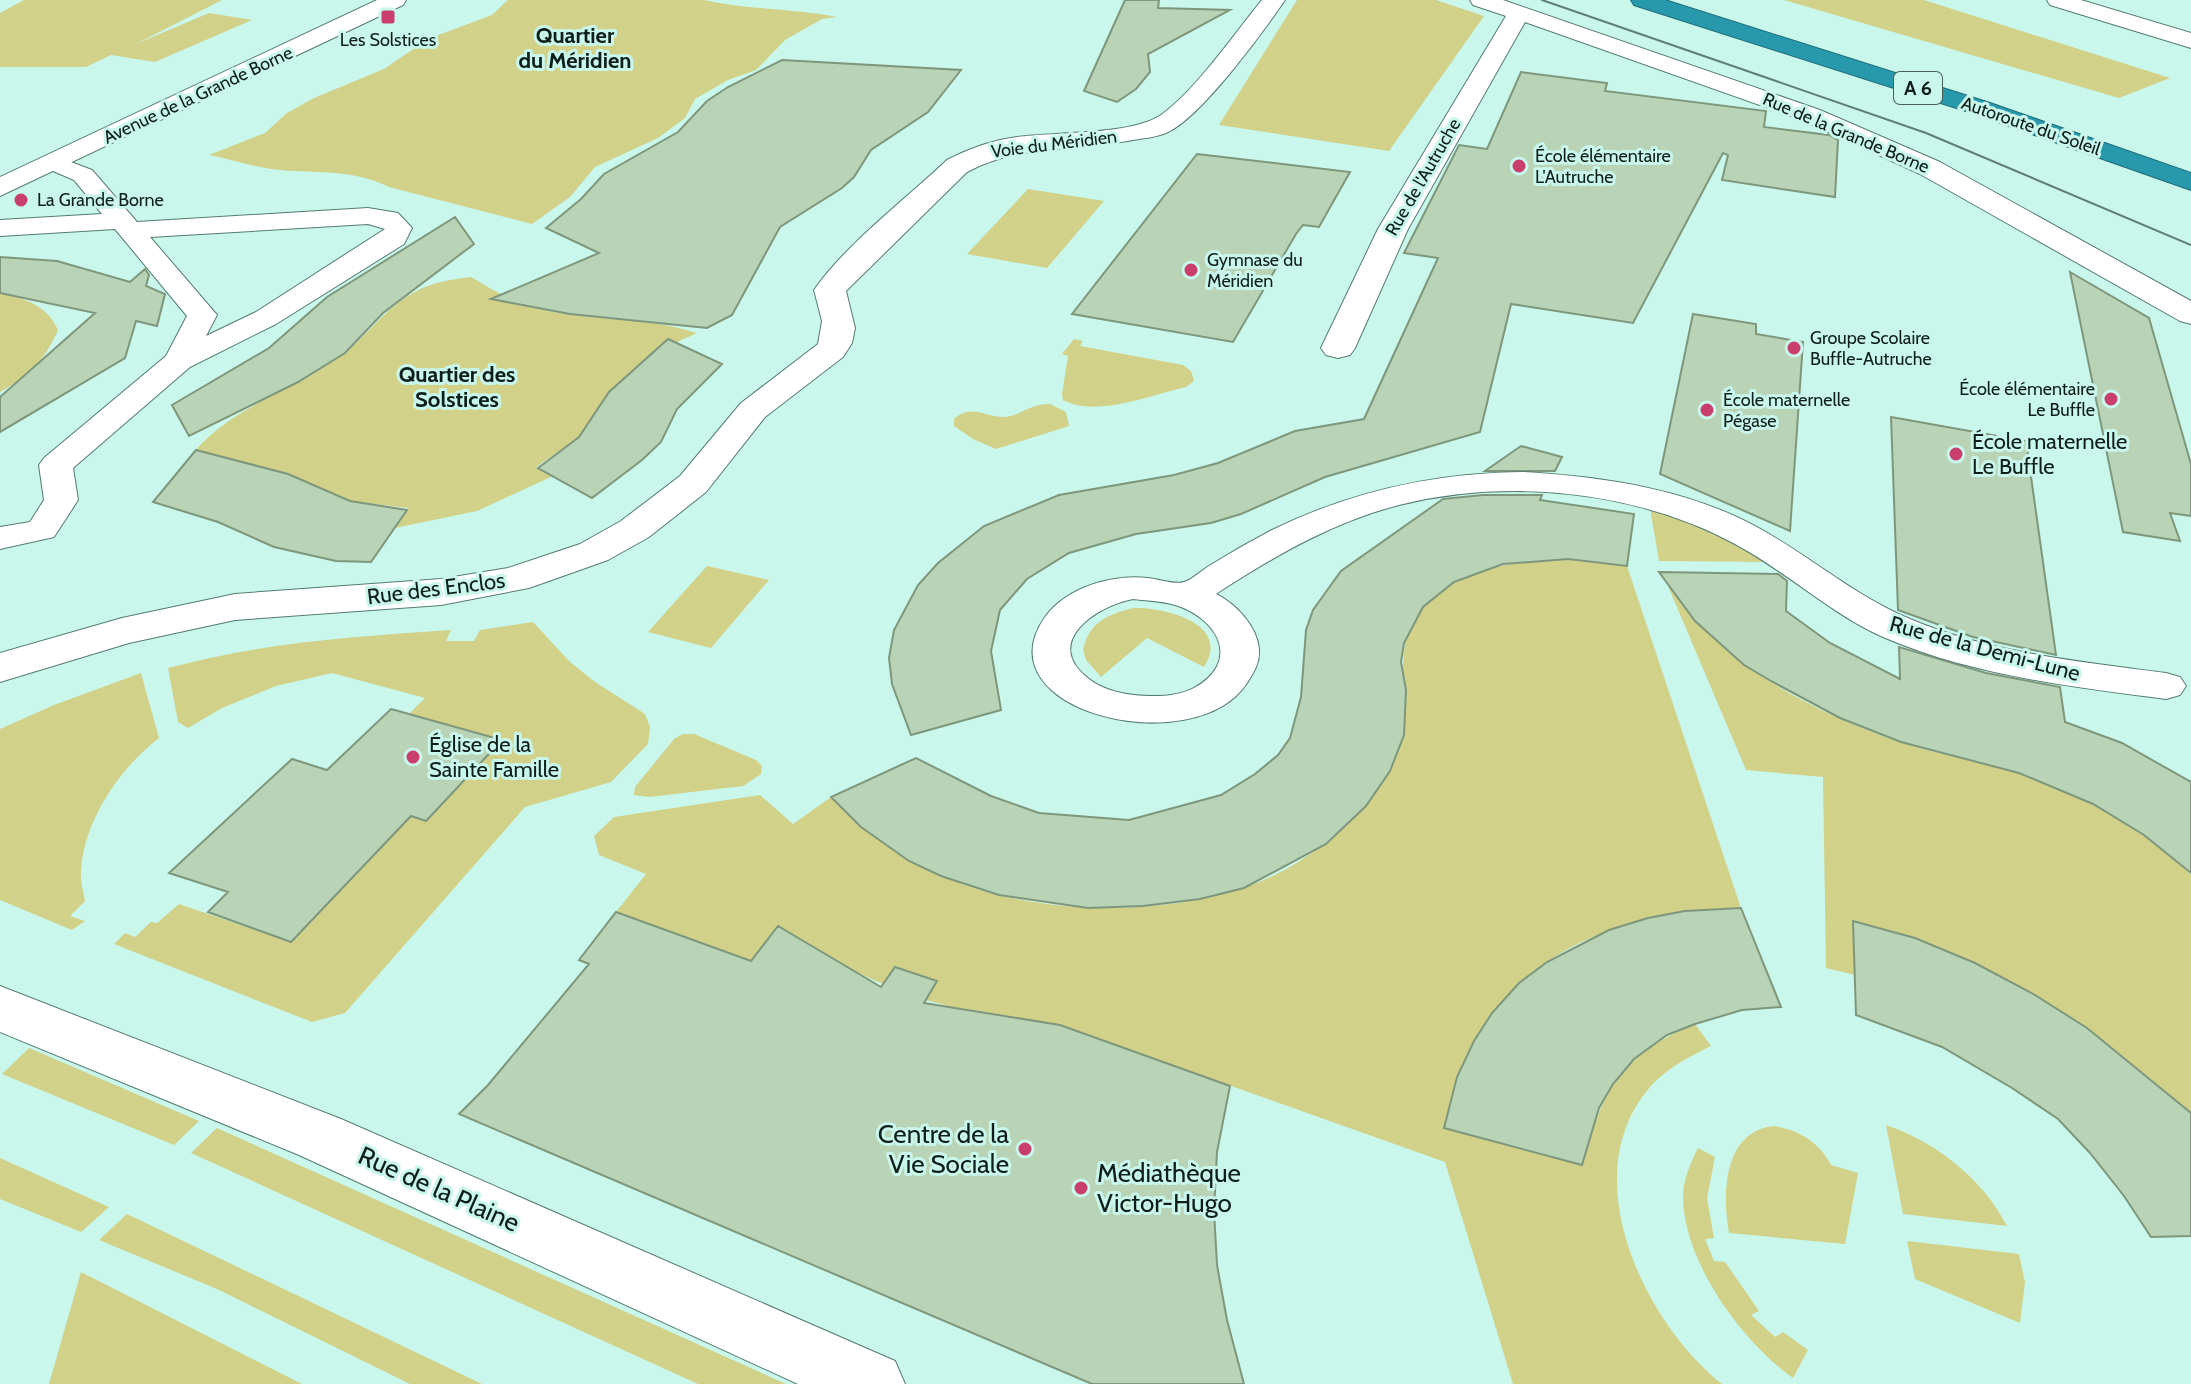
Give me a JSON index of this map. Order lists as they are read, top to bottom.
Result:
{
  "streets": {
    "highway": ["A 6", "Autoroute du Soleil"],
    "street": [
      "Avenue de la Grande Borne",
      "Rue de la Grande Borne",
      "Voie du Méridien",
      "Rue de l'Autruche",
      "Rue des Enclos",
      "Rue de la Demi-Lune",
      "Rue de la Plaine"
    ]
  },
  "crossings": [
    ["Rue de la Grande Borne", "Rue de l'Autruche"],
    ["Voie du Méridien", "Rue des Enclos"]
  ],
  "districts": ["Quartier du Méridien", "Quartier des Solstices"],
  "places": {
    "transit": ["Les Solstices"],
    "other": [
      "École élémentaire L'Autruche",
      "La Grande Borne",
      "Gymnase du Méridien",
      "Groupe Scolaire Buffle-Autruche",
      "École élémentaire Le Buffle",
      "École maternelle Pégase",
      "École maternelle Le Buffle",
      "Église de la Sainte Famille",
      "Centre de la Vie Sociale",
      "Médiathèque Victor-Hugo"
    ]
  }
}
